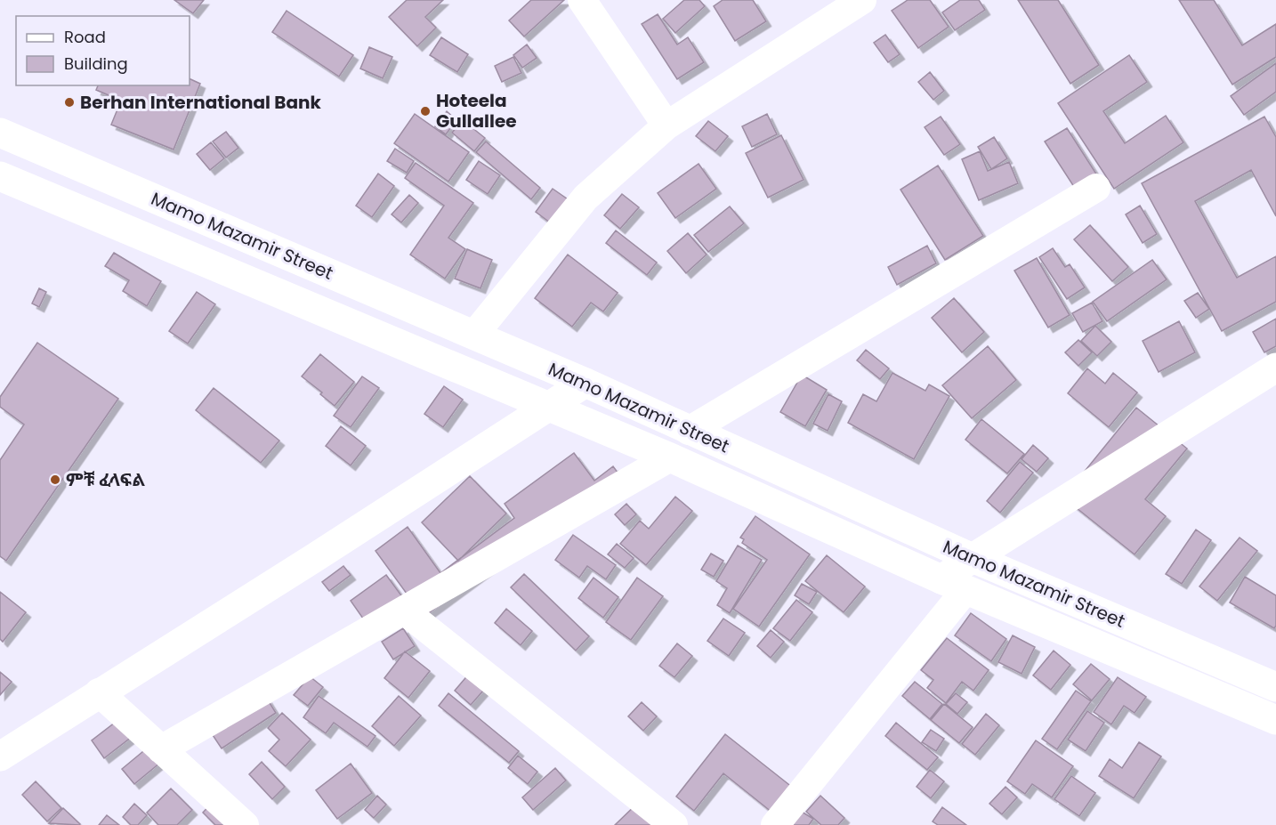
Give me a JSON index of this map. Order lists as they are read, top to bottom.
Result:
{
  "streets": {
    "main road": ["Mamo Mazamir Street"]
  },
  "places": ["Berhan International Bank", "Hoteela Gullallee", "ምቹ ፈላፍል"],
  "legend": ["Road", "Building"]
}
